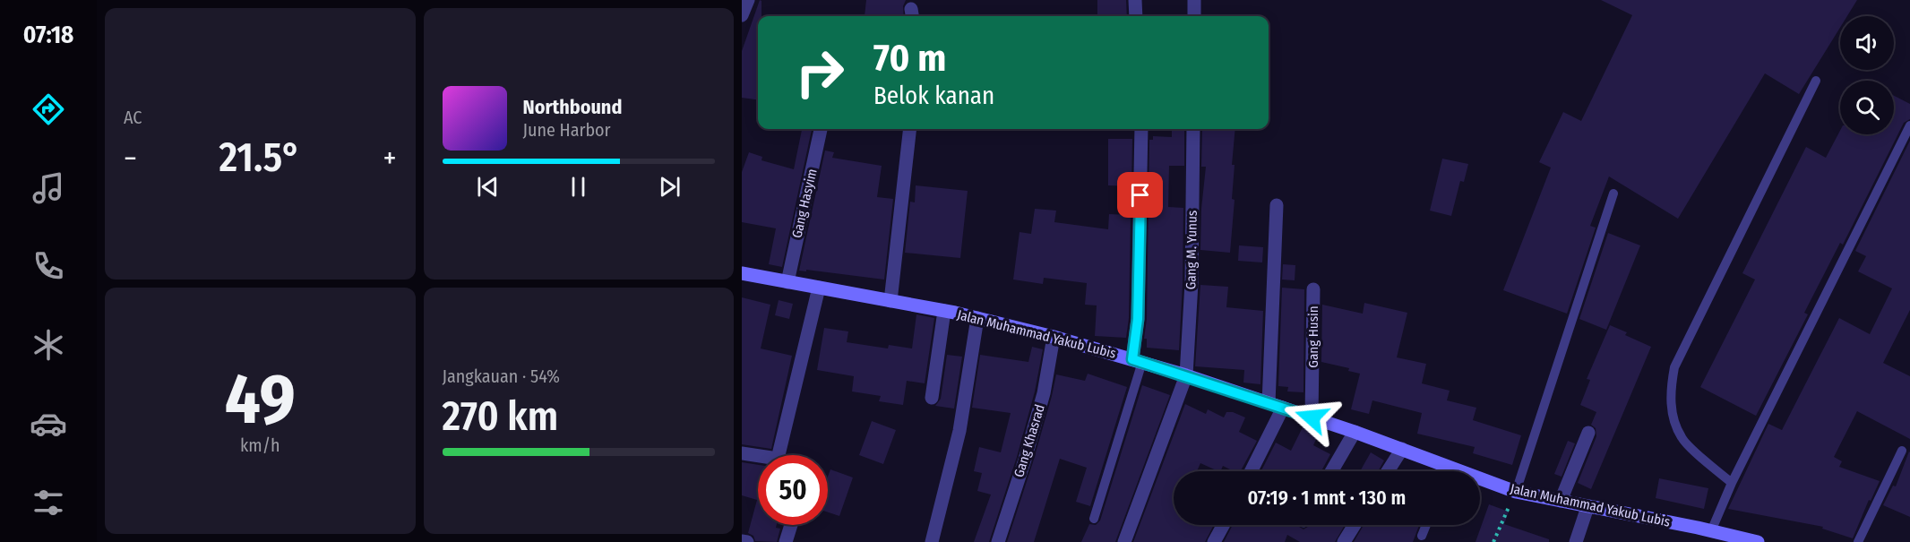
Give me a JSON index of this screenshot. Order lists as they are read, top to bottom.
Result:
{
  "streets": {
    "main road": ["Jalan Muhammad Yakub Lubis"],
    "street": [
      "Gang Hasyim",
      "Gang M. Yunus",
      "Gang Husin",
      "Gang Khasrad"
    ]
  },
  "crossings": [
    ["Gang Hasyim", "Jalan Muhammad Yakub Lubis"],
    ["Gang M. Yunus", "Jalan Muhammad Yakub Lubis"],
    ["Jalan Muhammad Yakub Lubis", "Gang Husin"],
    ["Jalan Muhammad Yakub Lubis", "Gang Khasrad"]
  ],
  "page": {
    "tabs": "07:18",
    "tile": [
      "AC",
      ["49", "km/h"],
      ["Jangkauan · 54%", "270 km"]
    ],
    "turn": ["70 m", "Belok kanan"],
    "song": ["Northbound", "June Harbor"],
    "heat": ["−", "21.5°", "+"],
    "limit": "50",
    "trip": "07:19 · 1 mnt · 130 m"
  }
}
